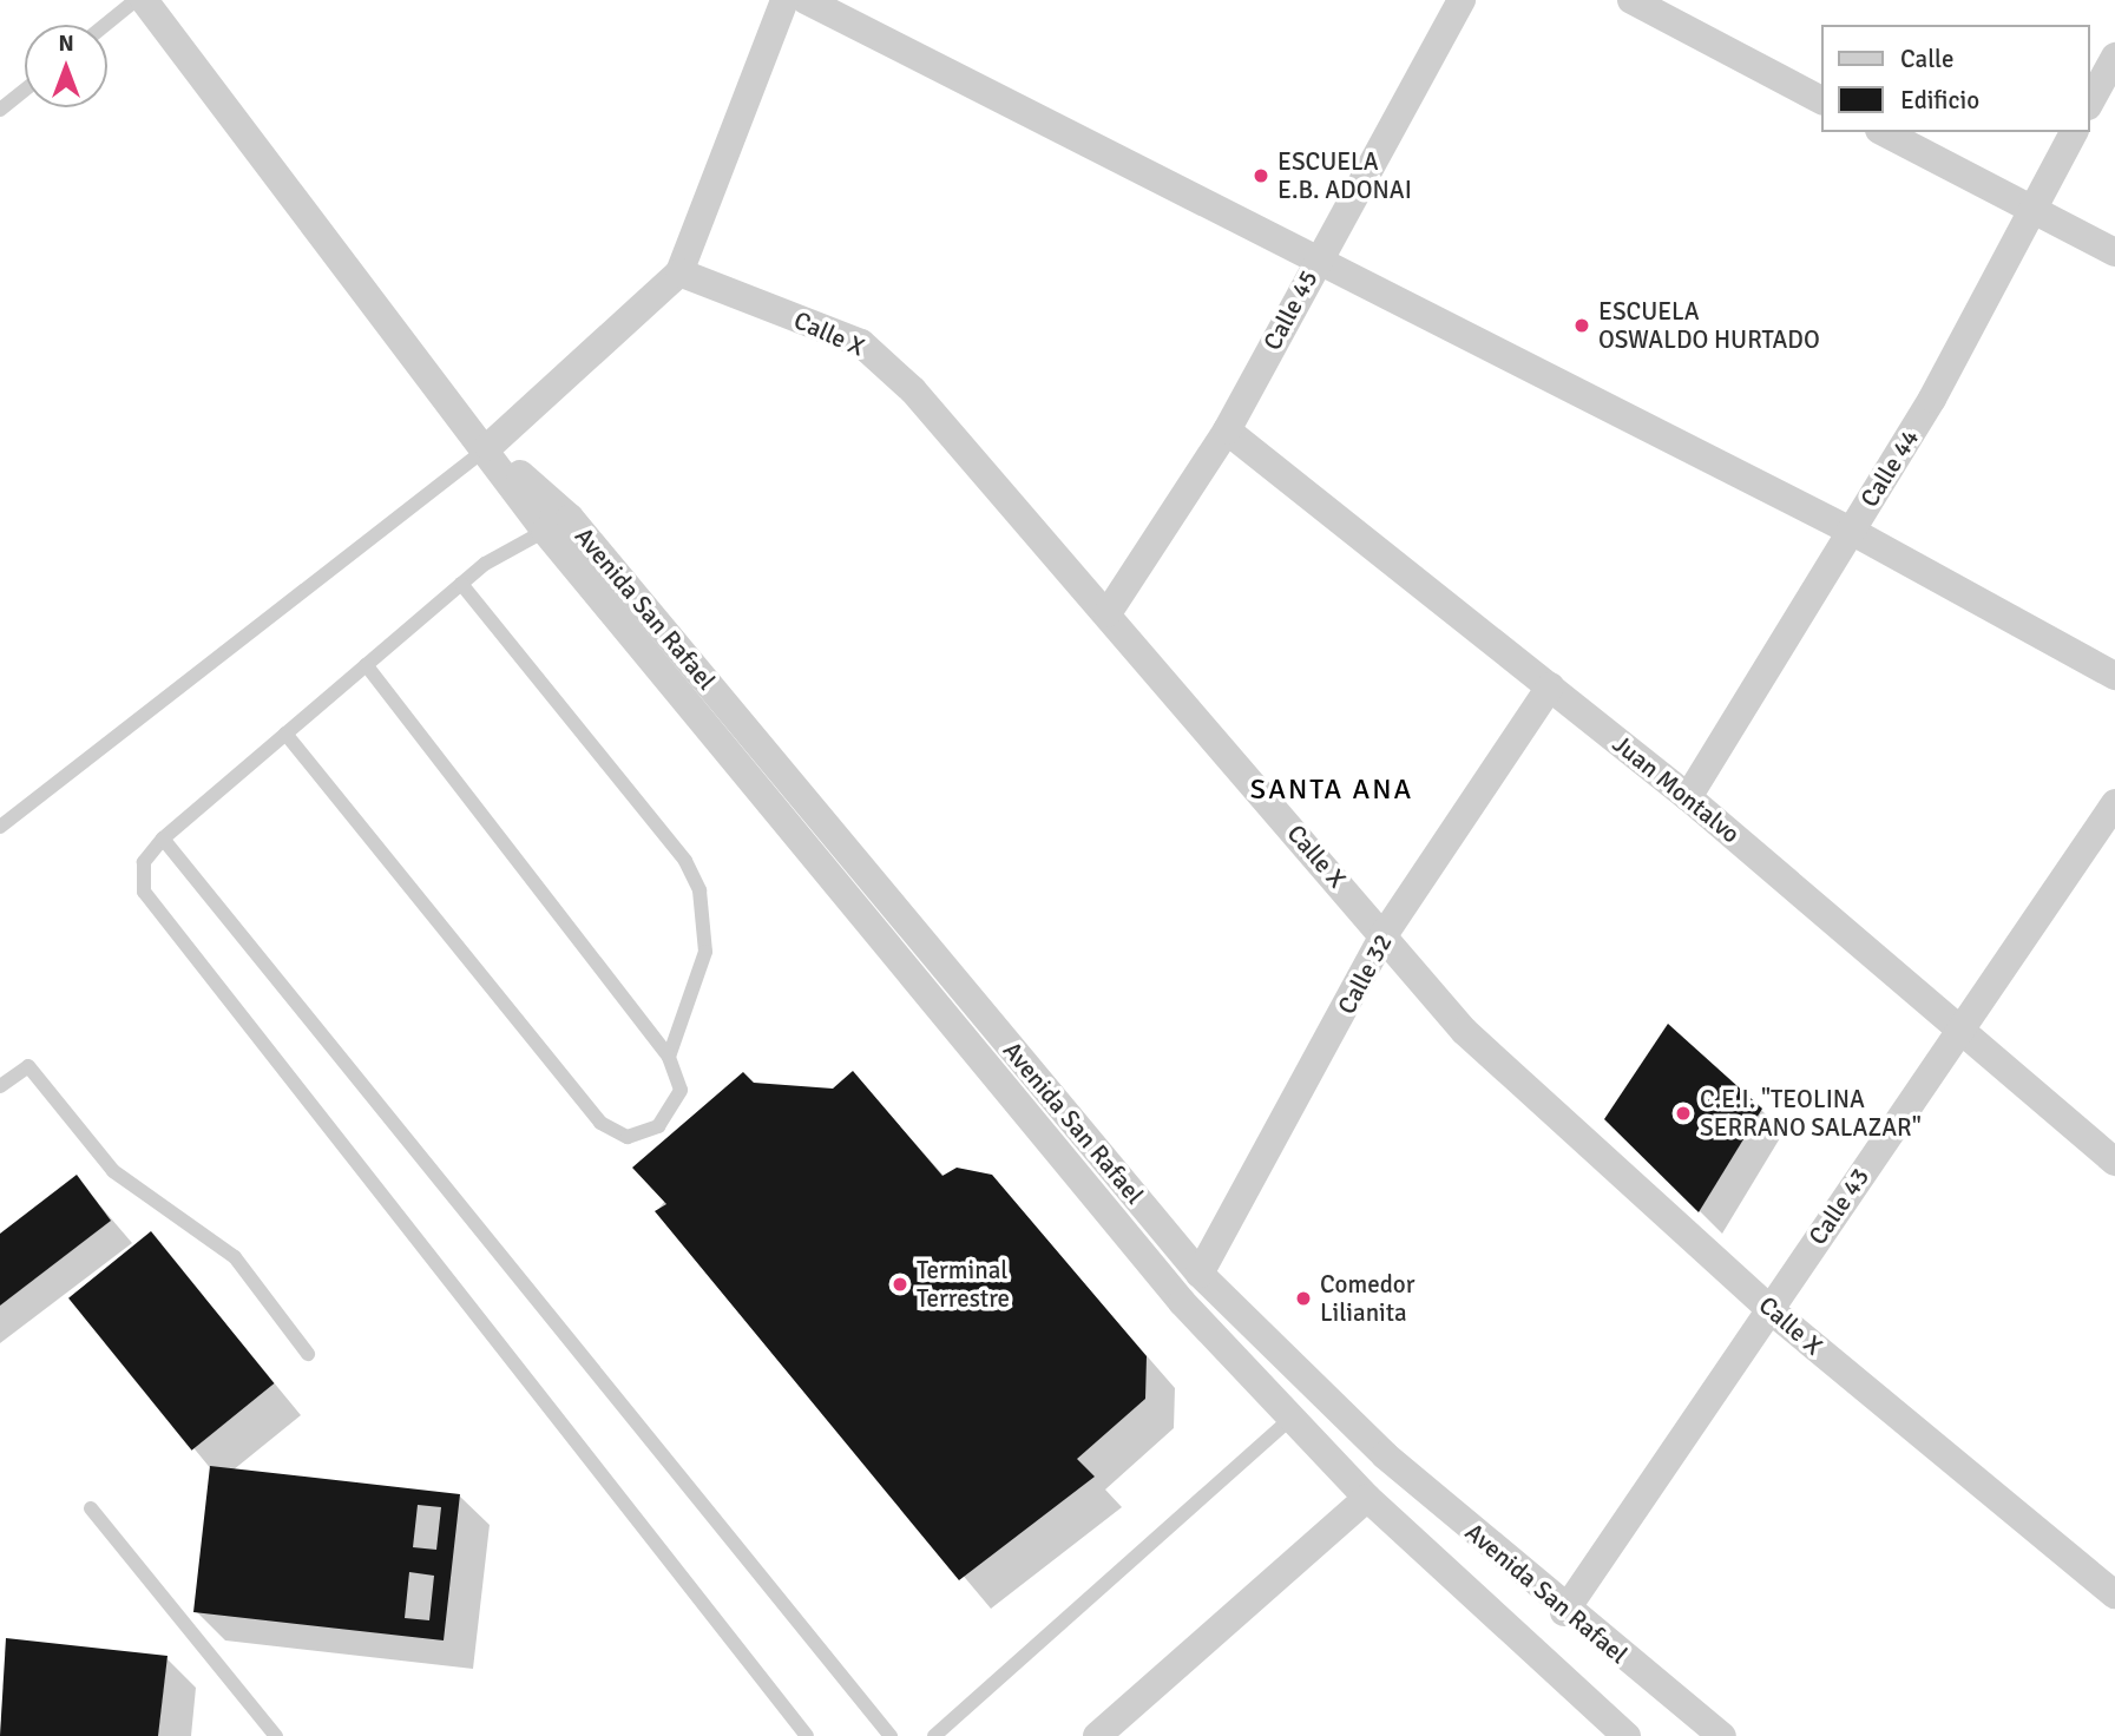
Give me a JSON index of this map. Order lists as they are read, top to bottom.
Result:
{
  "streets": {
    "street": [
      "Calle 45",
      "Calle X",
      "Calle 44",
      "Avenida San Rafael",
      "Juan Montalvo",
      "Calle 32",
      "Calle 43"
    ]
  },
  "crossings": [
    ["Calle 45", "Calle X"],
    ["Calle 45", "Juan Montalvo"],
    ["Calle X", "Calle 32"],
    ["Calle X", "Calle 43"],
    ["Calle 44", "Juan Montalvo"],
    ["Avenida San Rafael", "Calle 32"],
    ["Avenida San Rafael", "Calle 43"],
    ["Juan Montalvo", "Calle 32"],
    ["Juan Montalvo", "Calle 43"]
  ],
  "districts": ["SANTA ANA"],
  "places": [
    "ESCUELA E.B. ADONAI",
    "ESCUELA OSWALDO HURTADO",
    "C.E.I. \"TEOLINA SERRANO SALAZAR\"",
    "Terminal Terrestre",
    "Comedor Lilianita"
  ],
  "legend": ["Calle", "Edificio"],
  "north": "top"
}
